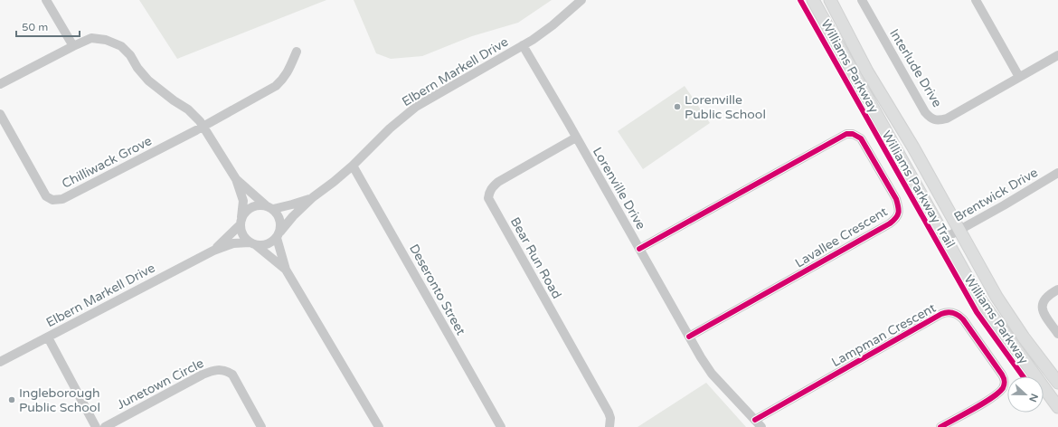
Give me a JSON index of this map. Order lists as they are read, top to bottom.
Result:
{
  "streets": {
    "main road": ["Williams Parkway"],
    "street": [
      "Interlude Drive",
      "Elbern Markell Drive",
      "Chilliwack Grove",
      "Lorenville Drive",
      "Brentwick Drive",
      "Lavallee Crescent",
      "Bear Run Road",
      "Deseronto Street",
      "Lampman Crescent",
      "Junetown Circle"
    ],
    "cycle path": ["Williams Parkway Trail"]
  },
  "crossings": [
    ["Williams Parkway", "Brentwick Drive"],
    ["Elbern Markell Drive", "Lorenville Drive"],
    ["Elbern Markell Drive", "Deseronto Street"],
    ["Lorenville Drive", "Lavallee Crescent"],
    ["Lorenville Drive", "Bear Run Road"],
    ["Lorenville Drive", "Lampman Crescent"]
  ],
  "places": ["Lorenville Public School", "Ingleborough Public School"],
  "scale_bar": "50 m",
  "north": "right"
}
